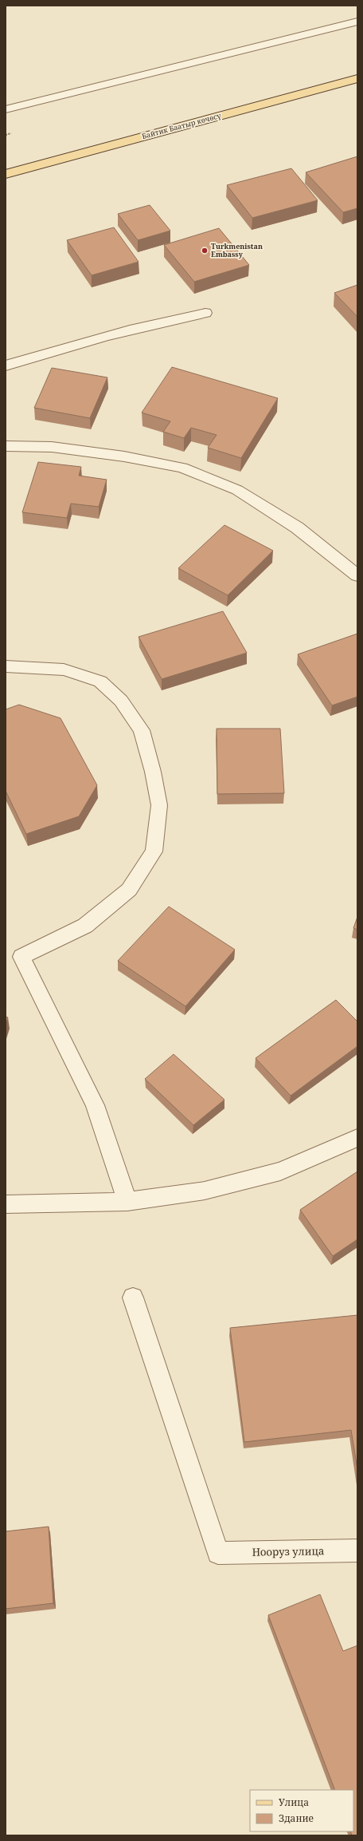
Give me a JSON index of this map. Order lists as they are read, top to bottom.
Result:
{
  "streets": {
    "main road": ["Байтик Баатыр көчөсү"],
    "street": ["Нооруз улица"]
  },
  "places": ["Turkmenistan Embassy"],
  "legend": ["Улица", "Здание"]
}
